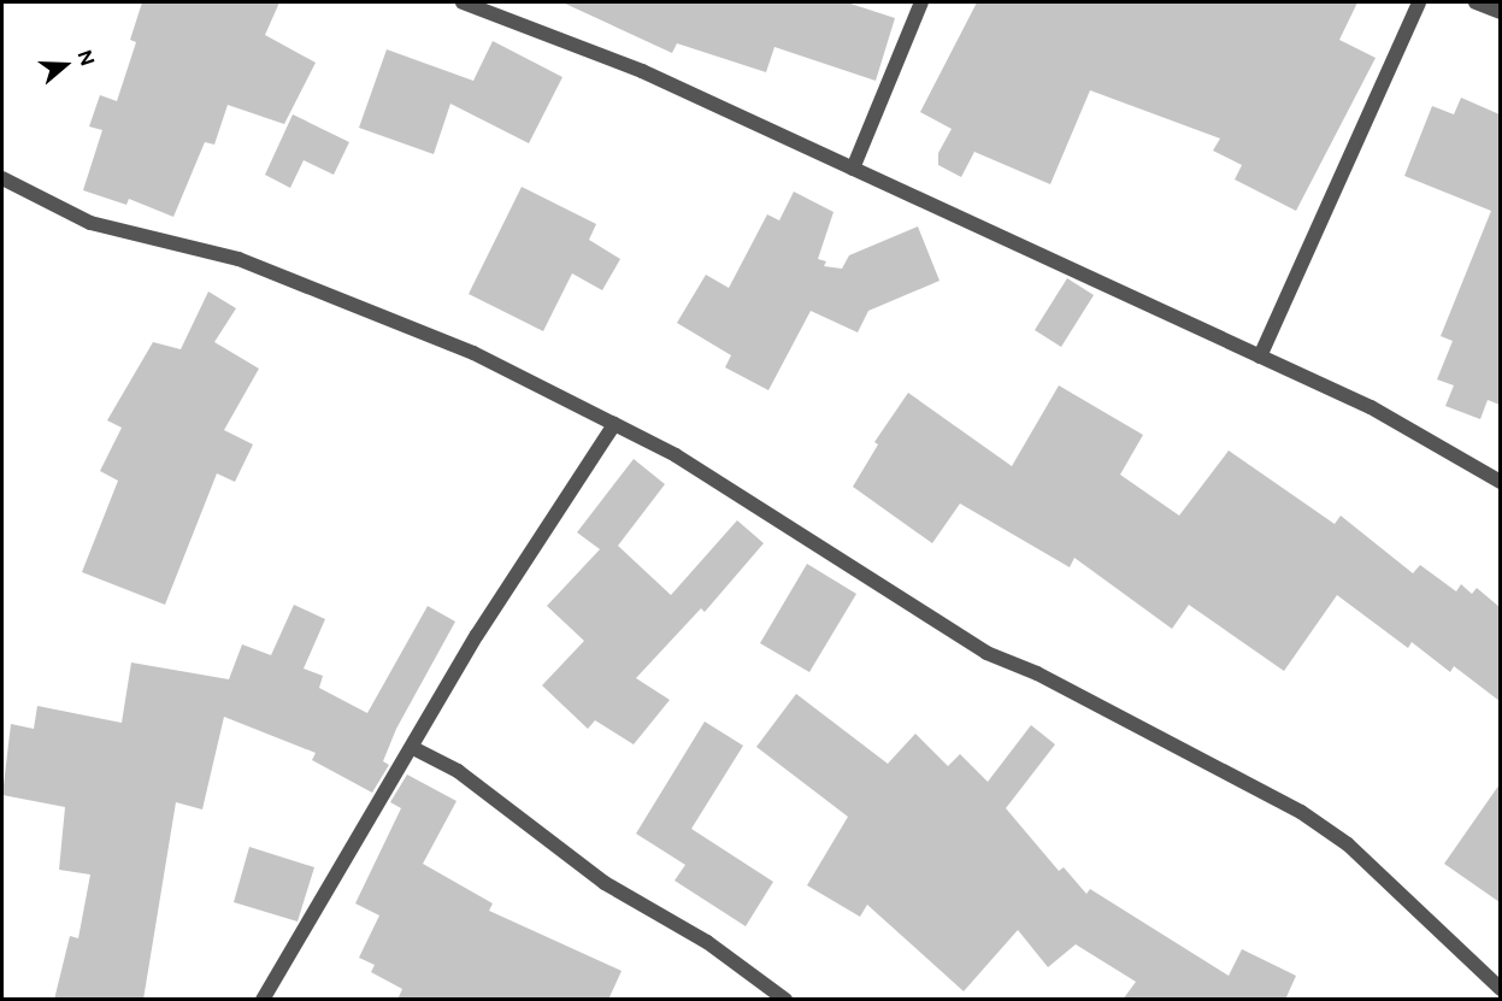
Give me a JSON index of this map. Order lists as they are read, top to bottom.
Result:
{
  "north": "right"
}
